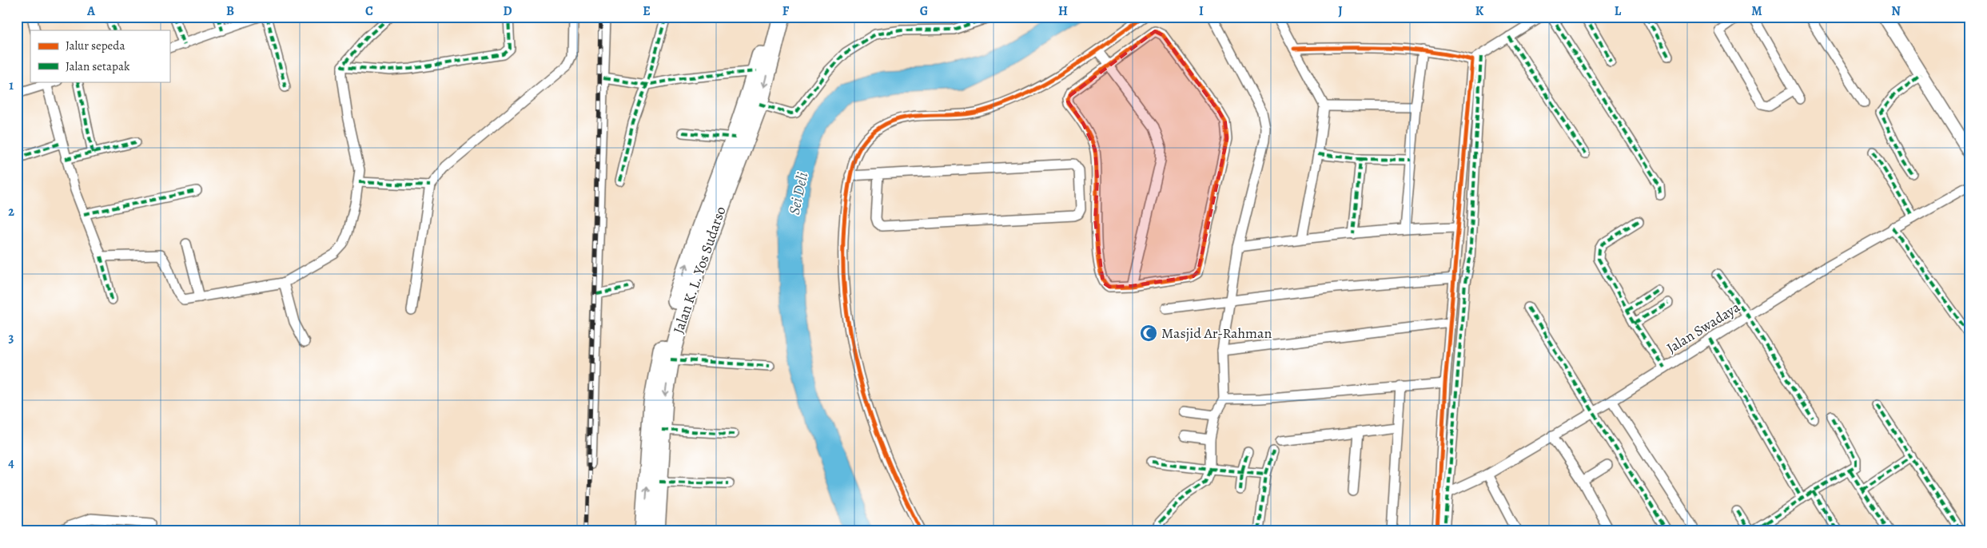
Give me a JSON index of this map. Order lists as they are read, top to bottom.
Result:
{
  "streets": {
    "highway": ["Jalan K. L. Yos Sudarso"],
    "street": ["Jalan Swadaya"]
  },
  "water": ["Sei Deli"],
  "places": {
    "mosque": ["Masjid Ar-Rahman"]
  },
  "legend": ["Jalur sepeda", "Jalan setapak"],
  "grid": {
    "columns": [
      "A",
      "B",
      "C",
      "D",
      "E",
      "F",
      "G",
      "H",
      "I",
      "J",
      "K",
      "L",
      "M",
      "N"
    ],
    "rows": [
      "1",
      "2",
      "3",
      "4"
    ]
  }
}
